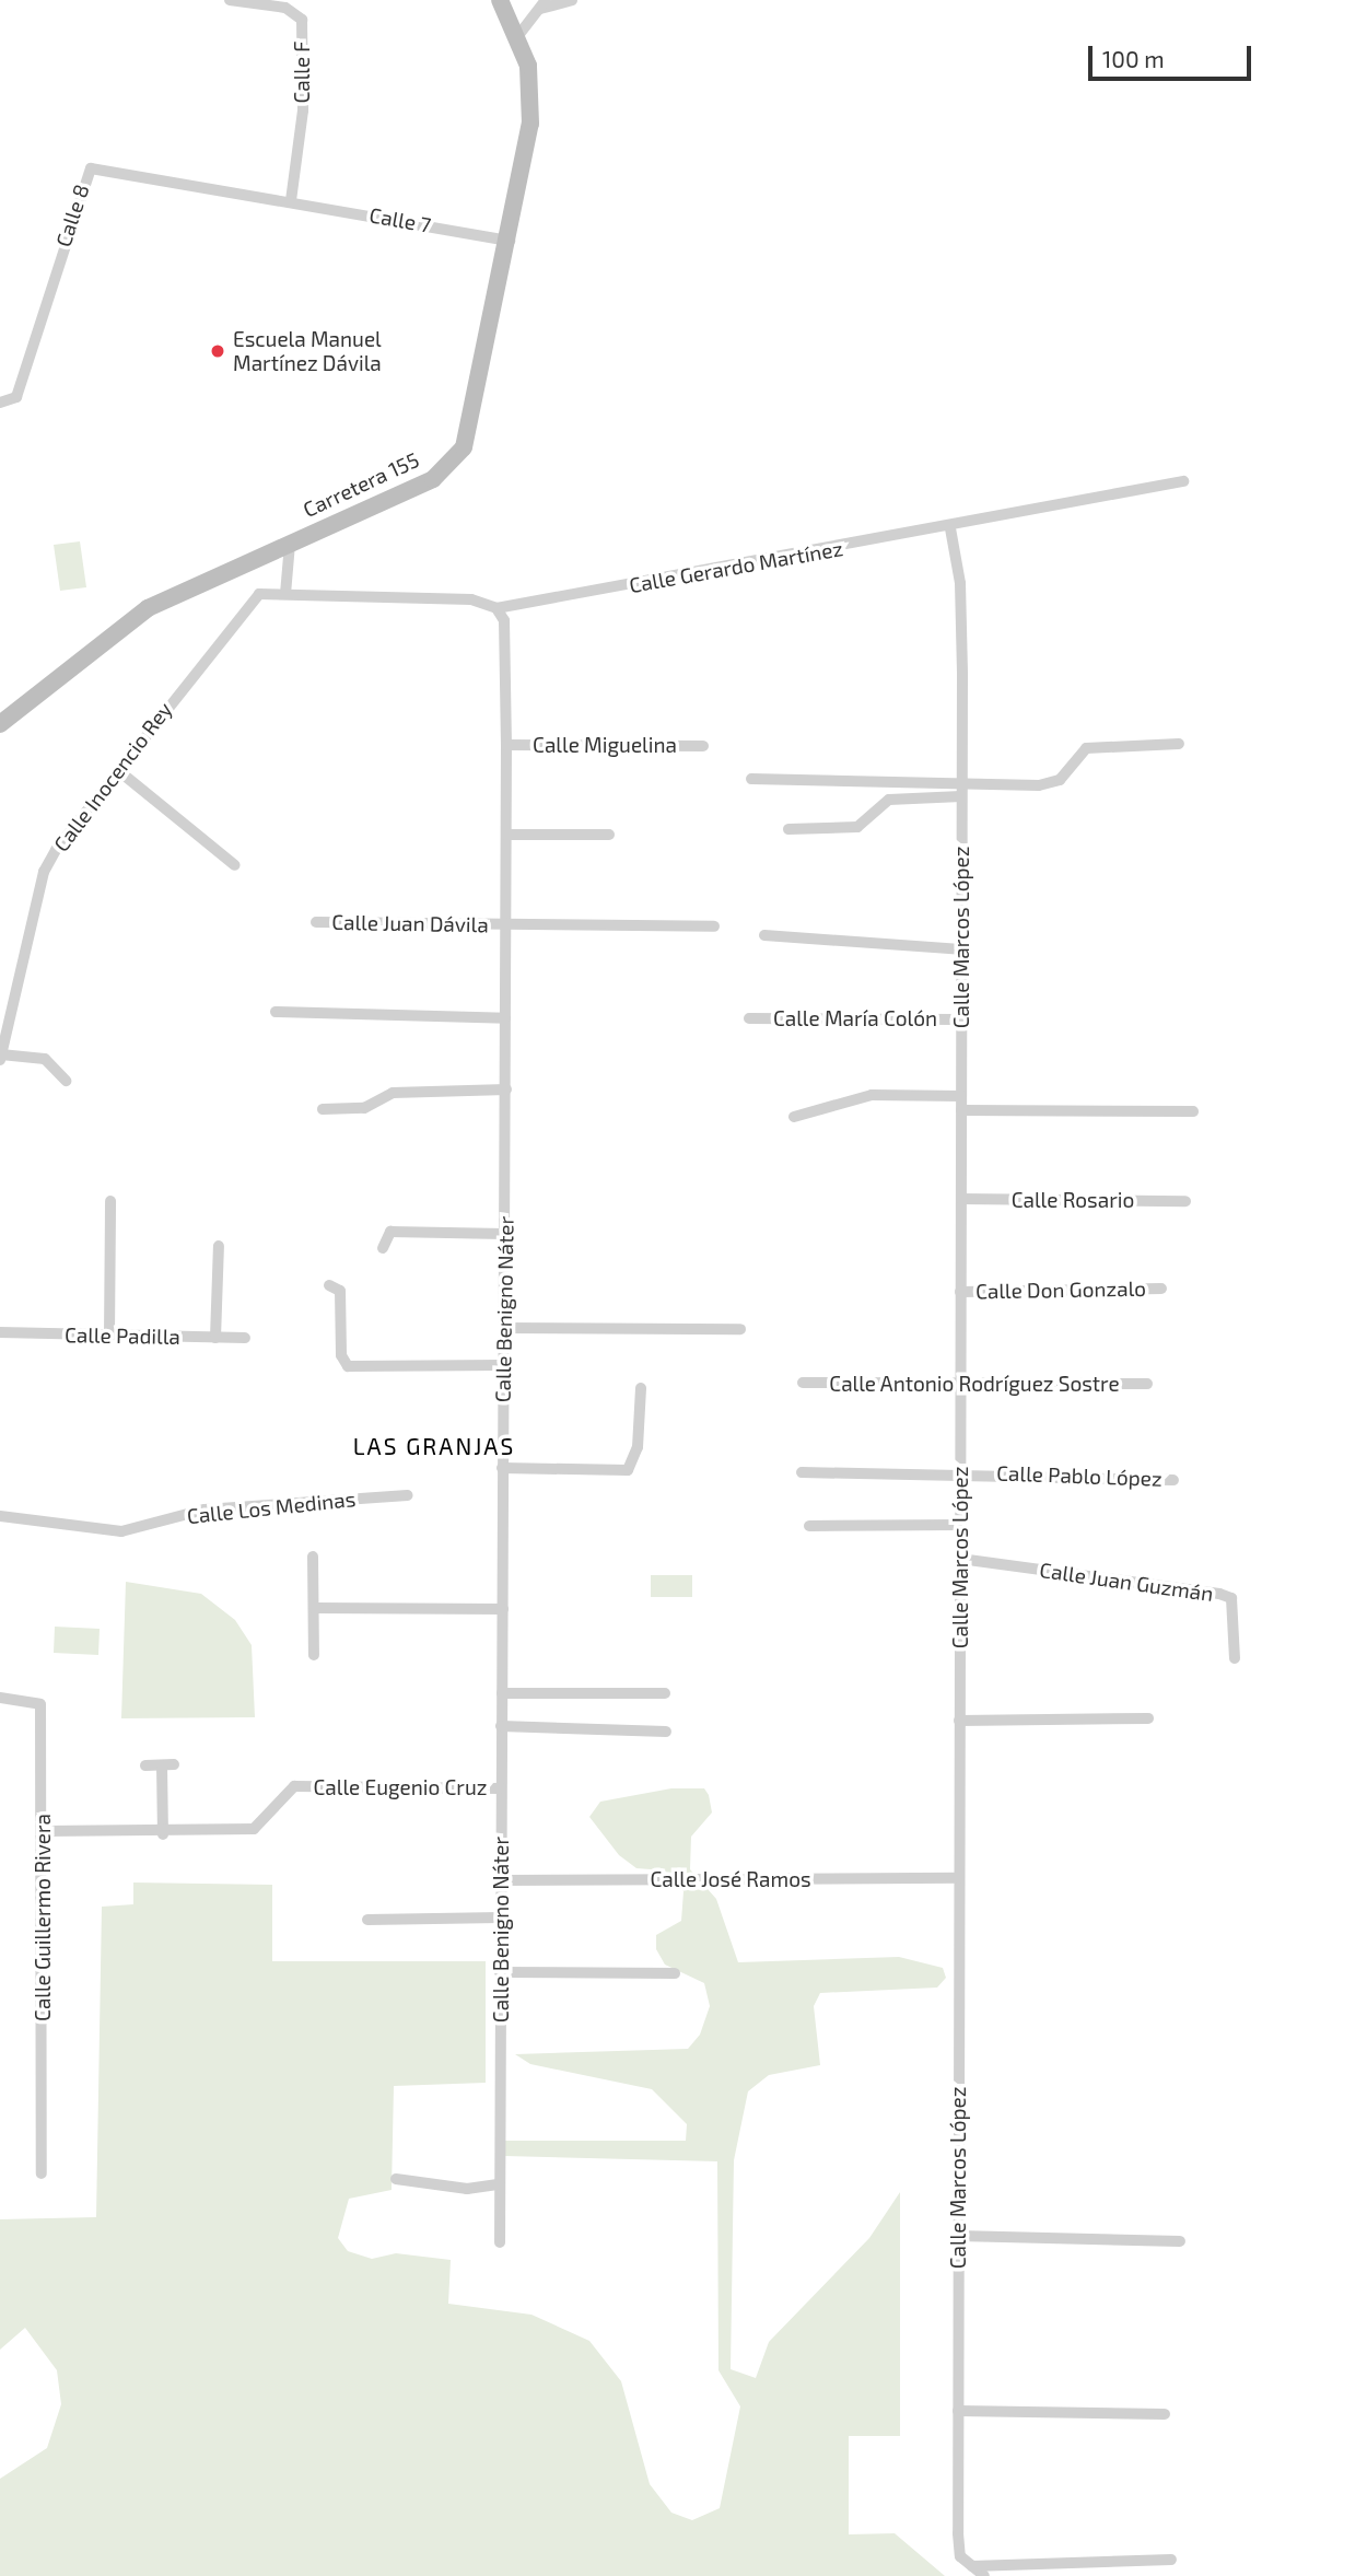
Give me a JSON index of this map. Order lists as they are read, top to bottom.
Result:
{
  "streets": {
    "street": [
      "Calle F",
      "Calle 8",
      "Calle 7",
      "Carretera 155",
      "Calle Gerardo Martínez",
      "Calle Miguelina",
      "Calle Inocencio Rey",
      "Calle Juan Dávila",
      "Calle Marcos López",
      "Calle María Colón",
      "Calle Rosario",
      "Calle Don Gonzalo",
      "Calle Benigno Náter",
      "Calle Padilla",
      "Calle Antonio Rodríguez Sostre",
      "Calle Pablo López",
      "Calle Los Medinas",
      "Calle Juan Guzmán",
      "Calle Eugenio Cruz",
      "Calle José Ramos",
      "Calle Guillermo Rivera"
    ]
  },
  "crossings": [
    ["Calle F", "Calle 8"],
    ["Calle F", "Calle 7"],
    ["Calle 8", "Calle 7"],
    ["Calle 7", "Carretera 155"],
    ["Calle Gerardo Martínez", "Calle Inocencio Rey"],
    ["Calle Gerardo Martínez", "Calle Marcos López"],
    ["Calle Gerardo Martínez", "Calle Benigno Náter"],
    ["Calle Miguelina", "Calle Benigno Náter"],
    ["Calle Juan Dávila", "Calle Benigno Náter"],
    ["Calle Marcos López", "Calle María Colón"],
    ["Calle Marcos López", "Calle Rosario"],
    ["Calle Marcos López", "Calle Don Gonzalo"],
    ["Calle Marcos López", "Calle Antonio Rodríguez Sostre"],
    ["Calle Marcos López", "Calle Pablo López"],
    ["Calle Marcos López", "Calle Juan Guzmán"],
    ["Calle Marcos López", "Calle José Ramos"],
    ["Calle Benigno Náter", "Calle Eugenio Cruz"],
    ["Calle Benigno Náter", "Calle José Ramos"],
    ["Calle Eugenio Cruz", "Calle Guillermo Rivera"]
  ],
  "districts": ["LAS GRANJAS"],
  "places": ["Escuela Manuel Martínez Dávila"],
  "scale_bar": "100 m"
}
